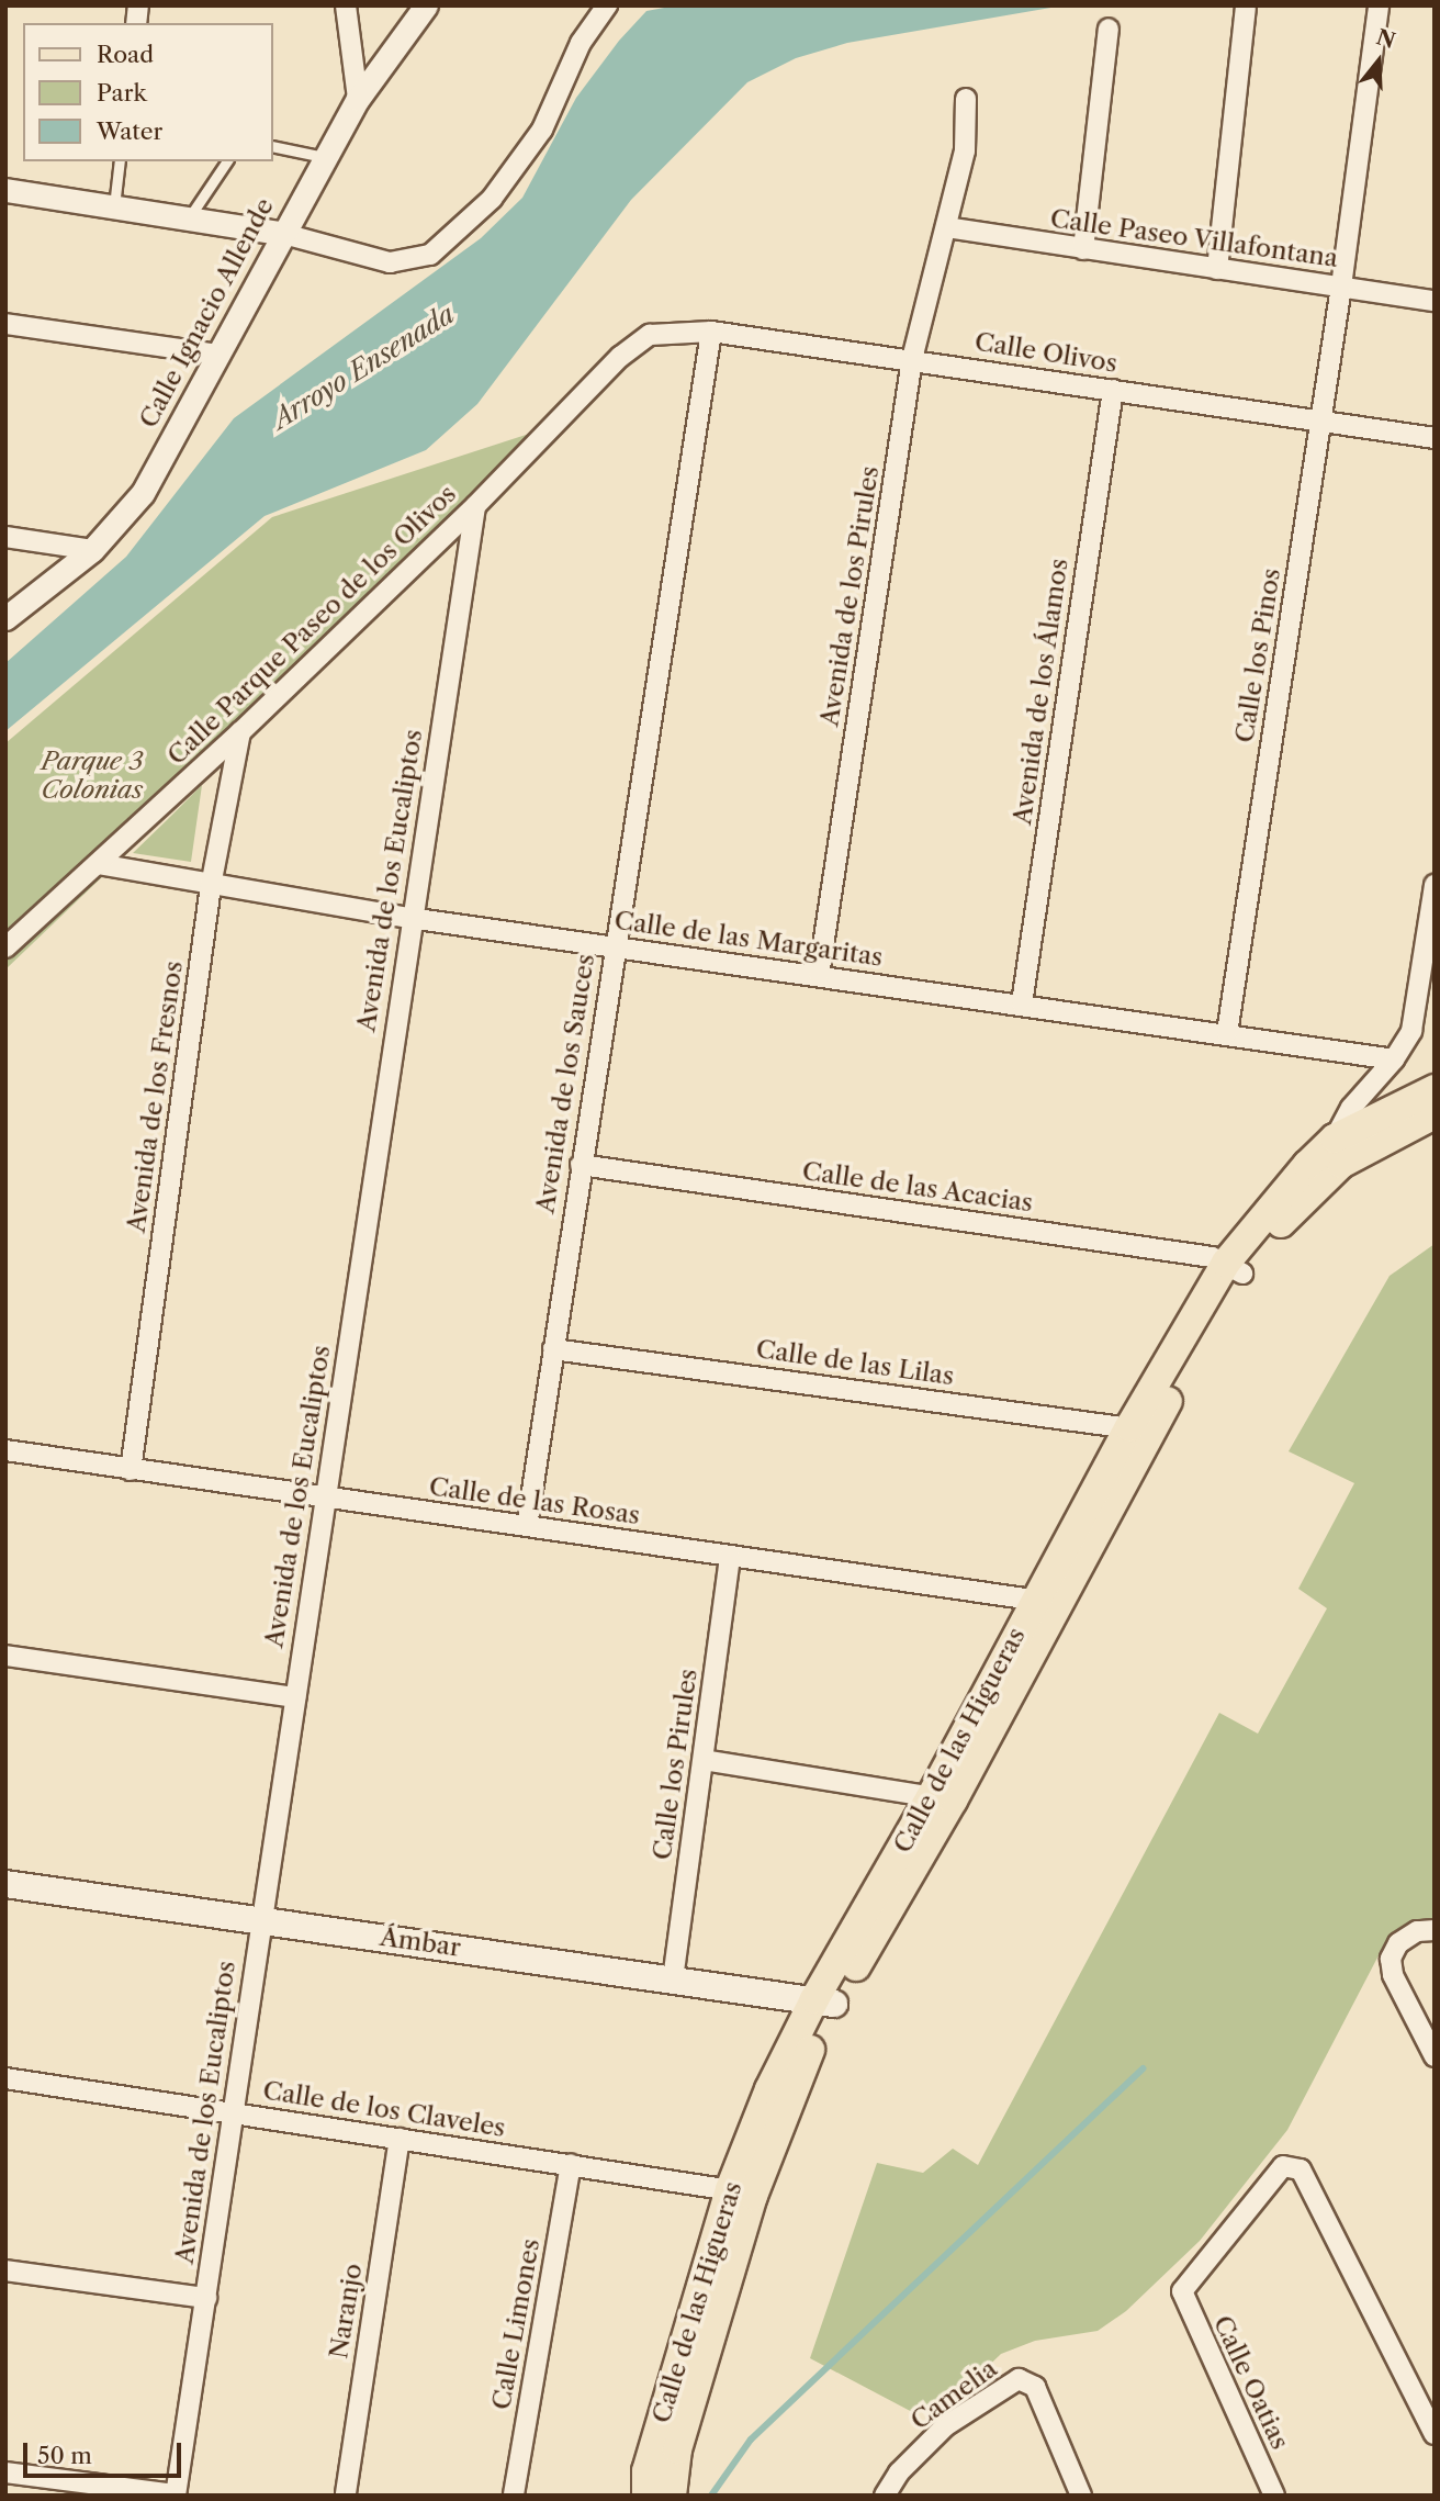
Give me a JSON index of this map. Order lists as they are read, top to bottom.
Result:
{
  "streets": {
    "main road": ["Calle de las Higueras", "Ámbar"],
    "street": [
      "Calle Paseo Villafontana",
      "Calle Ignacio Allende",
      "Calle Olivos",
      "Avenida de los Pirules",
      "Calle Parque Paseo de los Olivos",
      "Calle los Pinos",
      "Avenida de los Álamos",
      "Avenida de los Eucaliptos",
      "Calle de las Margaritas",
      "Avenida de los Sauces",
      "Avenida de los Fresnos",
      "Calle de las Acacias",
      "Calle de las Lilas",
      "Calle de las Rosas",
      "Calle los Pirules",
      "Calle de los Claveles",
      "Naranjo",
      "Calle Limones",
      "Calle Oatias",
      "Camelia"
    ]
  },
  "crossings": [
    ["Calle Paseo Villafontana", "Avenida de los Pirules"],
    ["Calle Paseo Villafontana", "Calle los Pinos"],
    ["Calle Olivos", "Avenida de los Pirules"],
    ["Calle Olivos", "Calle Parque Paseo de los Olivos"],
    ["Calle Olivos", "Calle los Pinos"],
    ["Calle Olivos", "Avenida de los Álamos"],
    ["Calle Olivos", "Avenida de los Sauces"],
    ["Avenida de los Pirules", "Calle de las Margaritas"],
    ["Calle Parque Paseo de los Olivos", "Avenida de los Eucaliptos"],
    ["Calle Parque Paseo de los Olivos", "Calle de las Margaritas"],
    ["Calle Parque Paseo de los Olivos", "Avenida de los Fresnos"],
    ["Calle los Pinos", "Calle de las Margaritas"],
    ["Avenida de los Álamos", "Calle de las Margaritas"],
    ["Avenida de los Eucaliptos", "Calle de las Margaritas"],
    ["Avenida de los Eucaliptos", "Calle de las Rosas"],
    ["Avenida de los Eucaliptos", "Ámbar"],
    ["Avenida de los Eucaliptos", "Calle de los Claveles"],
    ["Calle de las Margaritas", "Avenida de los Sauces"],
    ["Calle de las Margaritas", "Avenida de los Fresnos"],
    ["Avenida de los Sauces", "Calle de las Acacias"],
    ["Avenida de los Sauces", "Calle de las Lilas"],
    ["Avenida de los Sauces", "Calle de las Rosas"],
    ["Avenida de los Fresnos", "Calle de las Rosas"],
    ["Calle de las Acacias", "Calle de las Higueras"],
    ["Calle de las Lilas", "Calle de las Higueras"],
    ["Calle de las Rosas", "Calle de las Higueras"],
    ["Calle de las Rosas", "Calle los Pirules"],
    ["Calle de las Higueras", "Ámbar"],
    ["Calle de las Higueras", "Calle de los Claveles"],
    ["Calle los Pirules", "Ámbar"],
    ["Calle de los Claveles", "Naranjo"],
    ["Calle de los Claveles", "Calle Limones"]
  ],
  "water": ["Arroyo Ensenada"],
  "parks": ["Parque 3 Colonias"],
  "legend": ["Road", "Park", "Water"],
  "scale_bar": "50 m",
  "north": "top"
}
